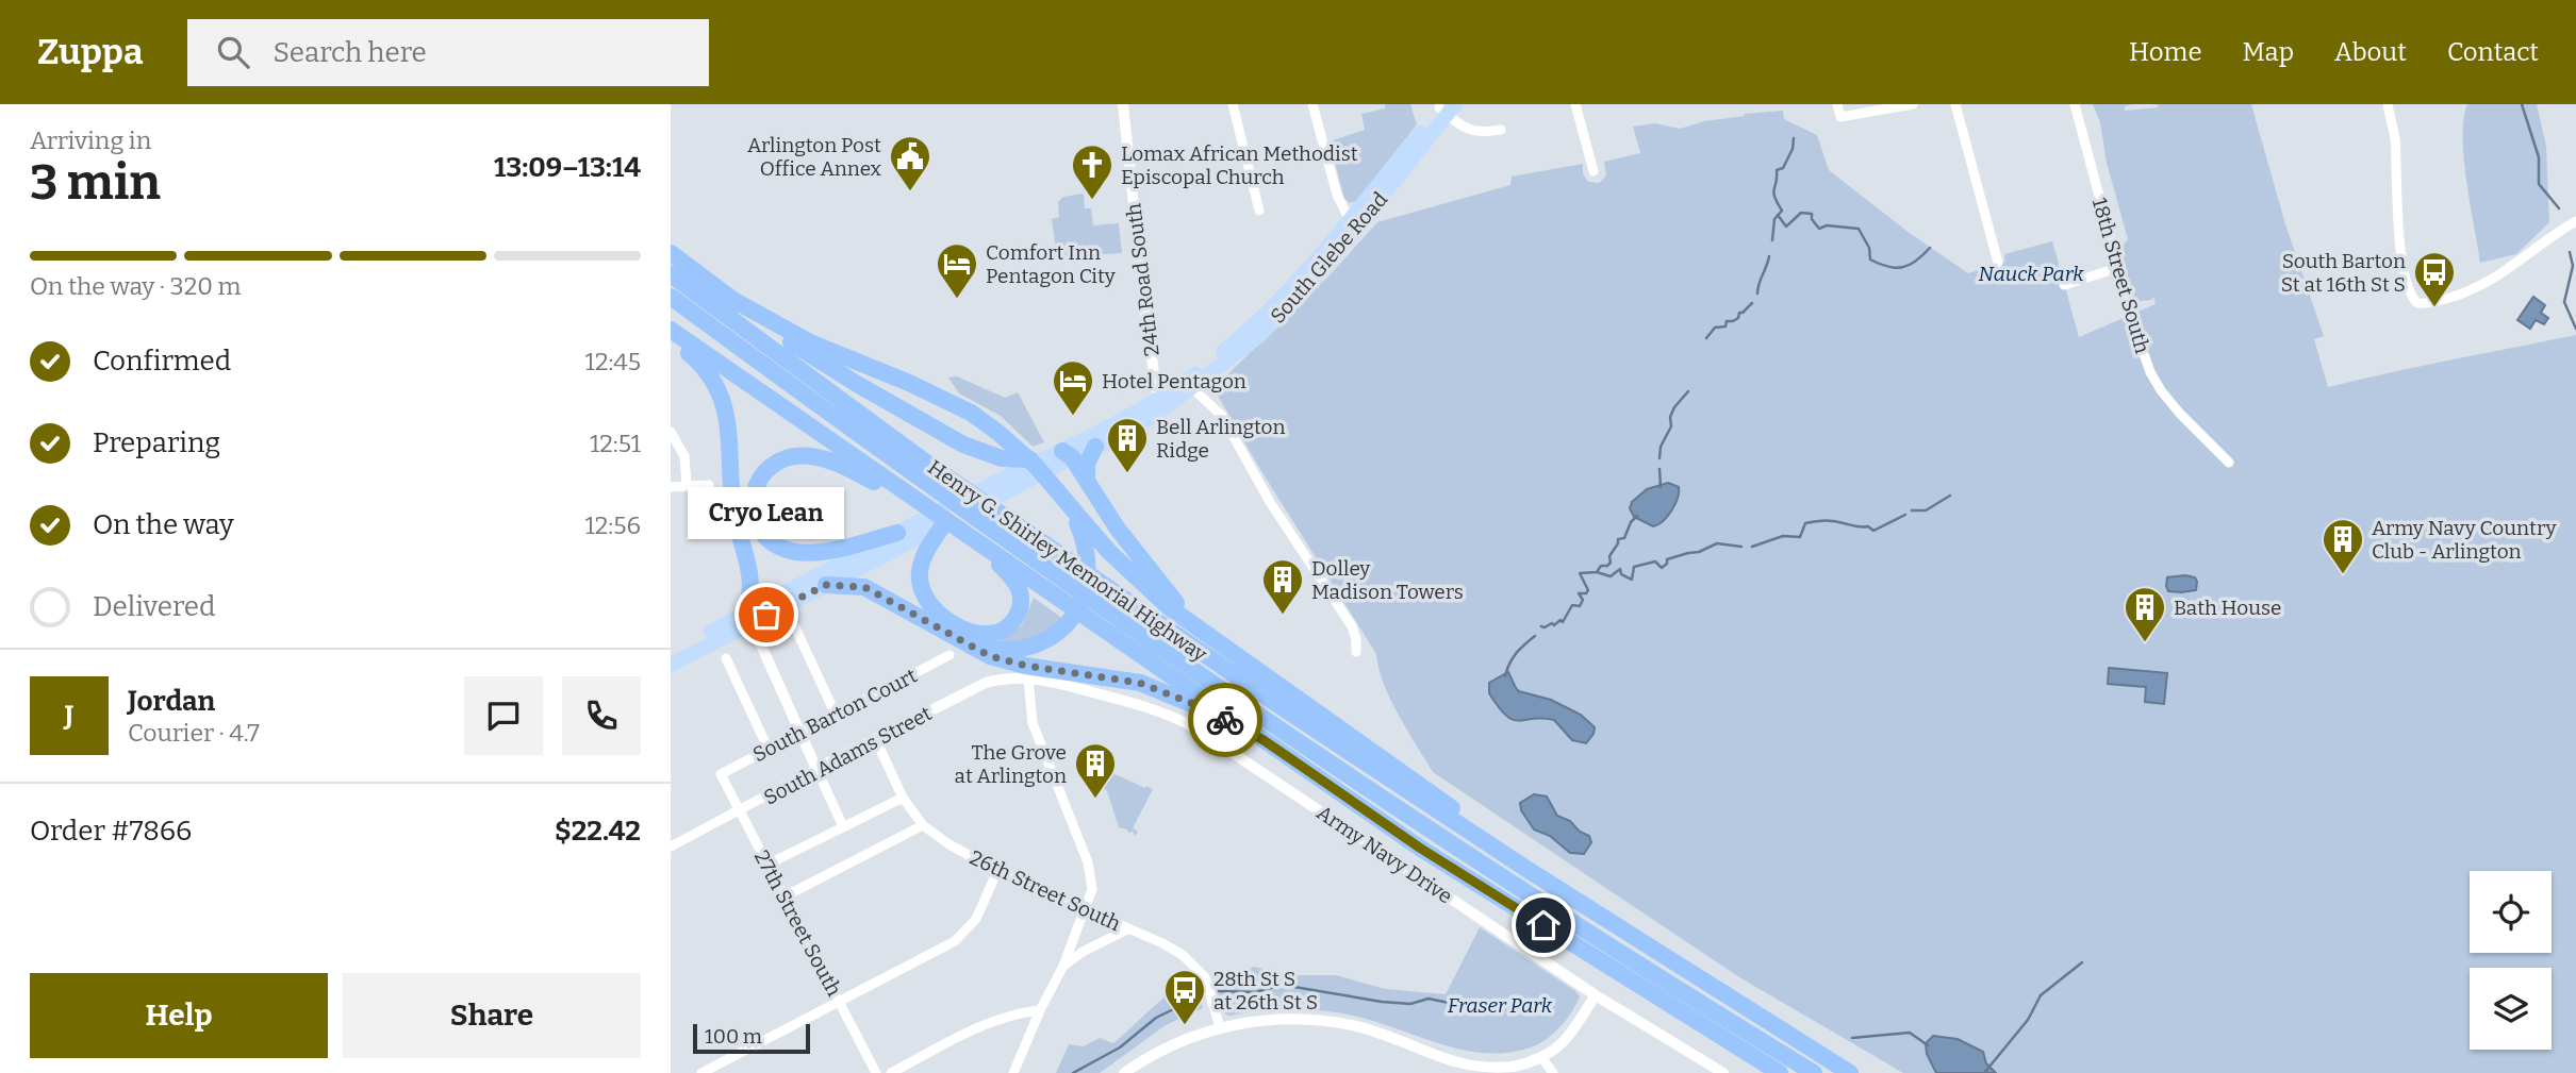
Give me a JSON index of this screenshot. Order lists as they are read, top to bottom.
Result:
{
  "streets": {
    "highway": ["Henry G. Shirley Memorial Highway"],
    "main road": ["South Glebe Road"],
    "street": [
      "18th Street South",
      "24th Road South",
      "South Barton Court",
      "South Adams Street",
      "Army Navy Drive",
      "26th Street South",
      "27th Street South"
    ]
  },
  "crossings": [
    ["South Glebe Road", "24th Road South"],
    ["South Barton Court", "27th Street South"],
    ["South Adams Street", "Army Navy Drive"],
    ["South Adams Street", "26th Street South"],
    ["South Adams Street", "27th Street South"]
  ],
  "parks": ["Nauck Park", "Fraser Park"],
  "places": {
    "public building": ["Arlington Post Office Annex"],
    "church": ["Lomax African Methodist Episcopal Church"],
    "hotel": ["Comfort Inn Pentagon City", "Hotel Pentagon"],
    "bus stop": ["South Barton St at 16th St S", "28th St S at 26th St S"],
    "building": [
      "Bell Arlington Ridge",
      "Army Navy Country Club - Arlington",
      "Dolley Madison Towers",
      "Bath House",
      "The Grove at Arlington"
    ],
    "other": ["Cryo Lean"]
  },
  "scale_bar": "100 m",
  "page": {
    "header": "Zuppa",
    "search": "Search here",
    "nav": [
      "Home",
      "Map",
      "About",
      "Contact"
    ],
    "heading": ["3 min", "Arriving in", "13:09–13:14"],
    "panel": [
      "Jordan",
      "Courier · 4.7",
      "Order #7866",
      "$22.42"
    ],
    "bar": "On the way · 320 m",
    "list": [
      ["Confirmed", "12:45"],
      ["Preparing", "12:51"],
      ["On the way", "12:56"],
      "Delivered"
    ],
    "bubble": "Cryo Lean",
    "round": "J",
    "buttons": ["Help", "Share"],
    "scale": "100 m"
  }
}
